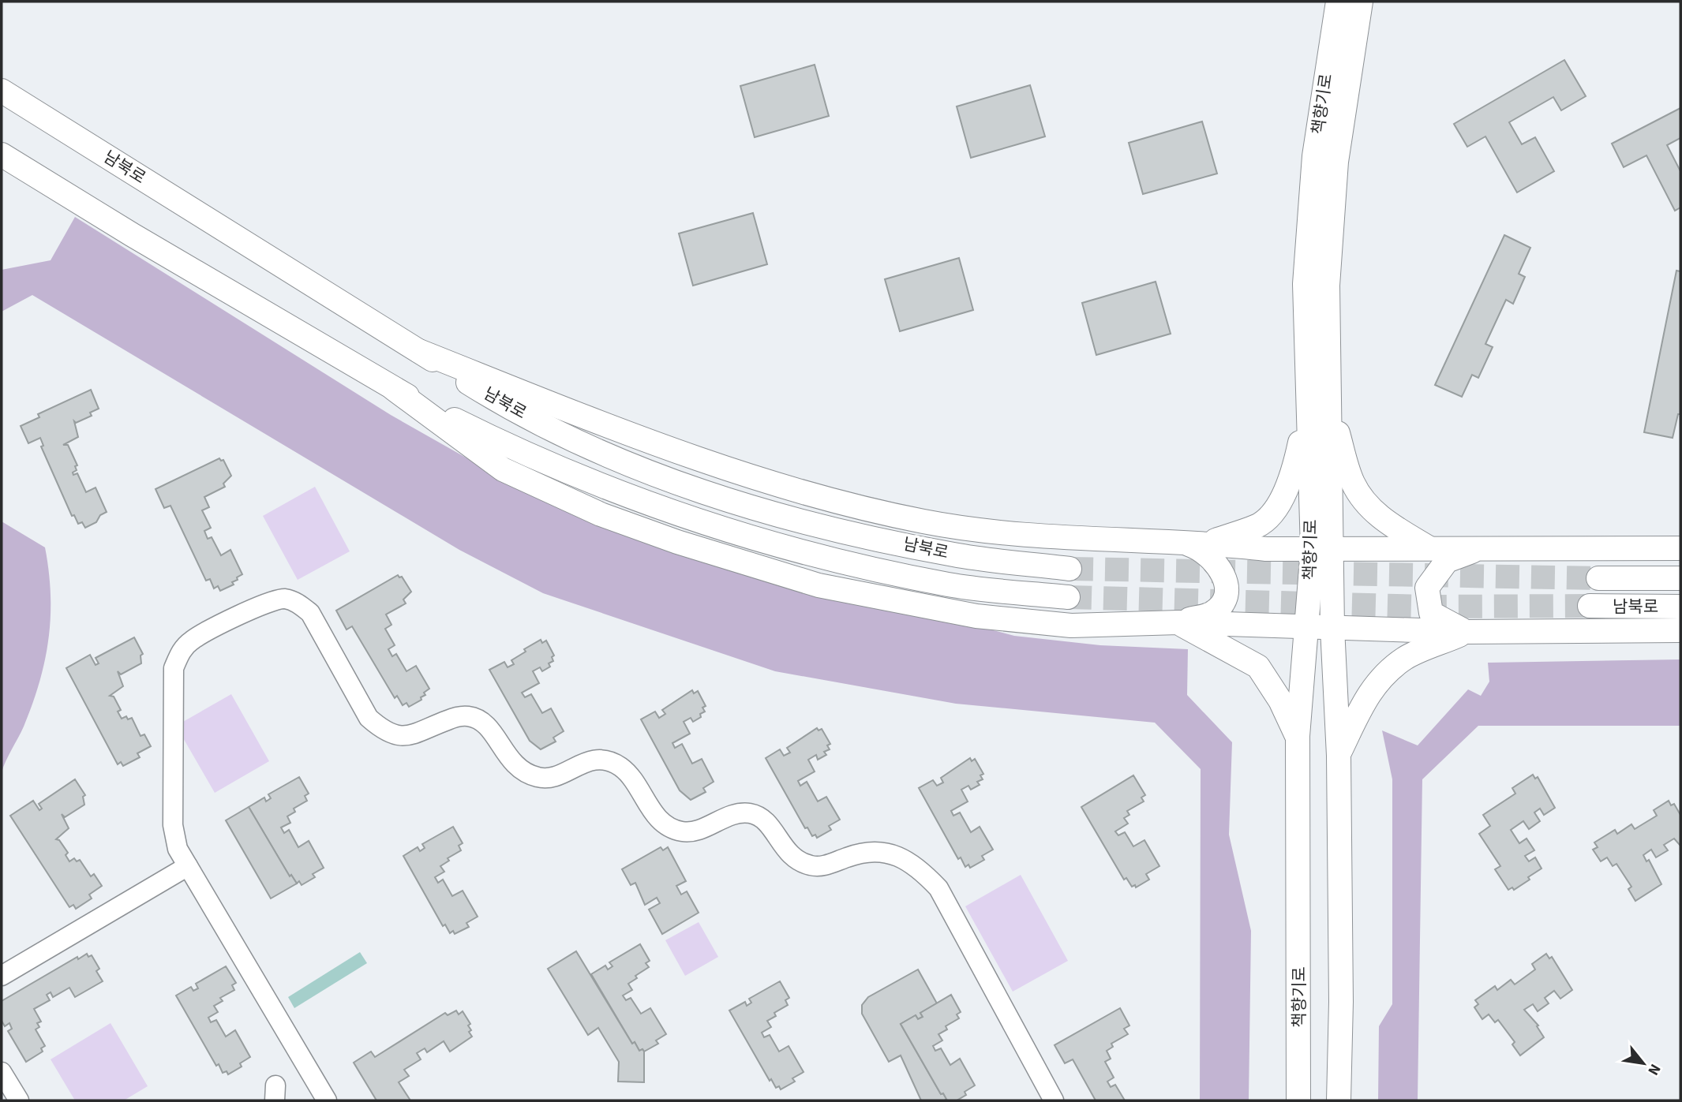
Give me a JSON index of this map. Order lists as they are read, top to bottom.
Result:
{
  "streets": {
    "main road": ["책향기로", "남북로"]
  },
  "north": "bottom right"
}
